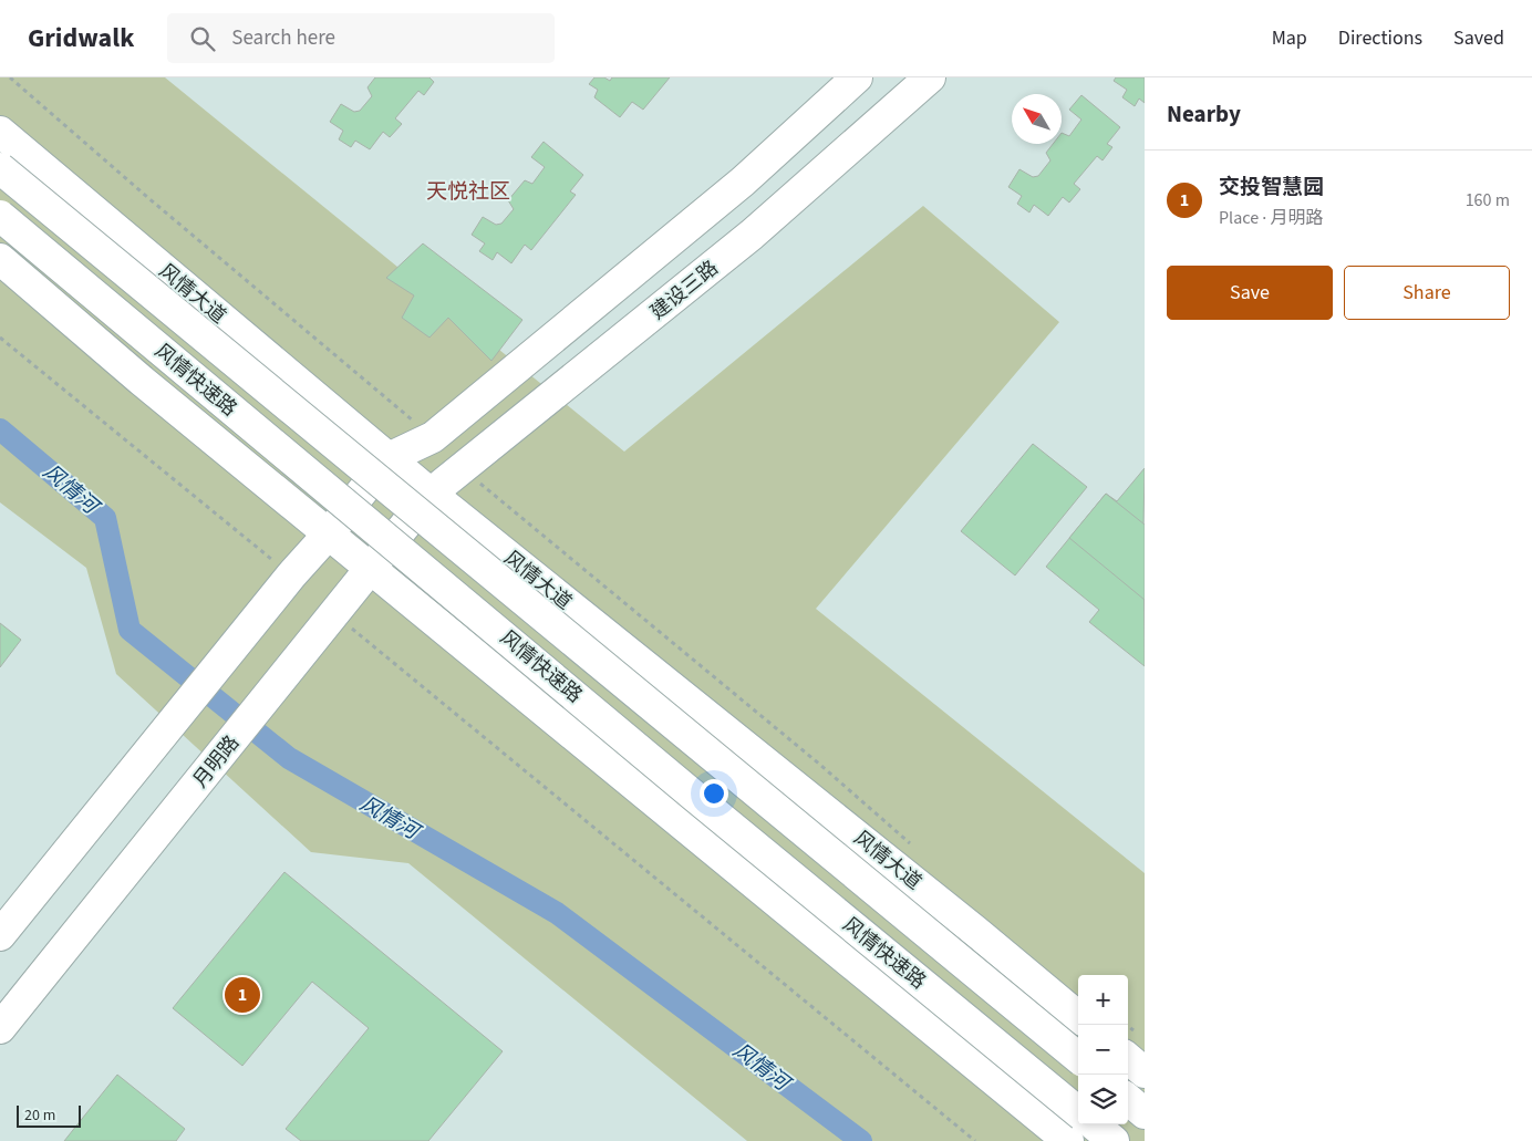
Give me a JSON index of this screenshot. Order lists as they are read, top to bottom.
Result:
{
  "streets": {
    "main road": [
      "建设三路",
      "风情大道",
      "风情快速路",
      "月明路"
    ]
  },
  "crossings": [
    ["建设三路", "风情大道"],
    ["建设三路", "月明路"],
    ["风情大道", "月明路"]
  ],
  "districts": ["天悦社区"],
  "water": ["风情河"],
  "scale_bar": "20 m",
  "north": "top left",
  "page": {
    "header": "Gridwalk",
    "search": "Search here",
    "nav": ["Map", "Directions", "Saved"],
    "heading": "Nearby",
    "list": [
      {
        "mark": "1",
        "name": "交投智慧园",
        "note": "Place · 月明路",
        "value": "160 m"
      }
    ],
    "buttons": ["Save", "Share"],
    "map_buttons": ["+", "−"],
    "pins": "1",
    "scale": "20 m"
  }
}
